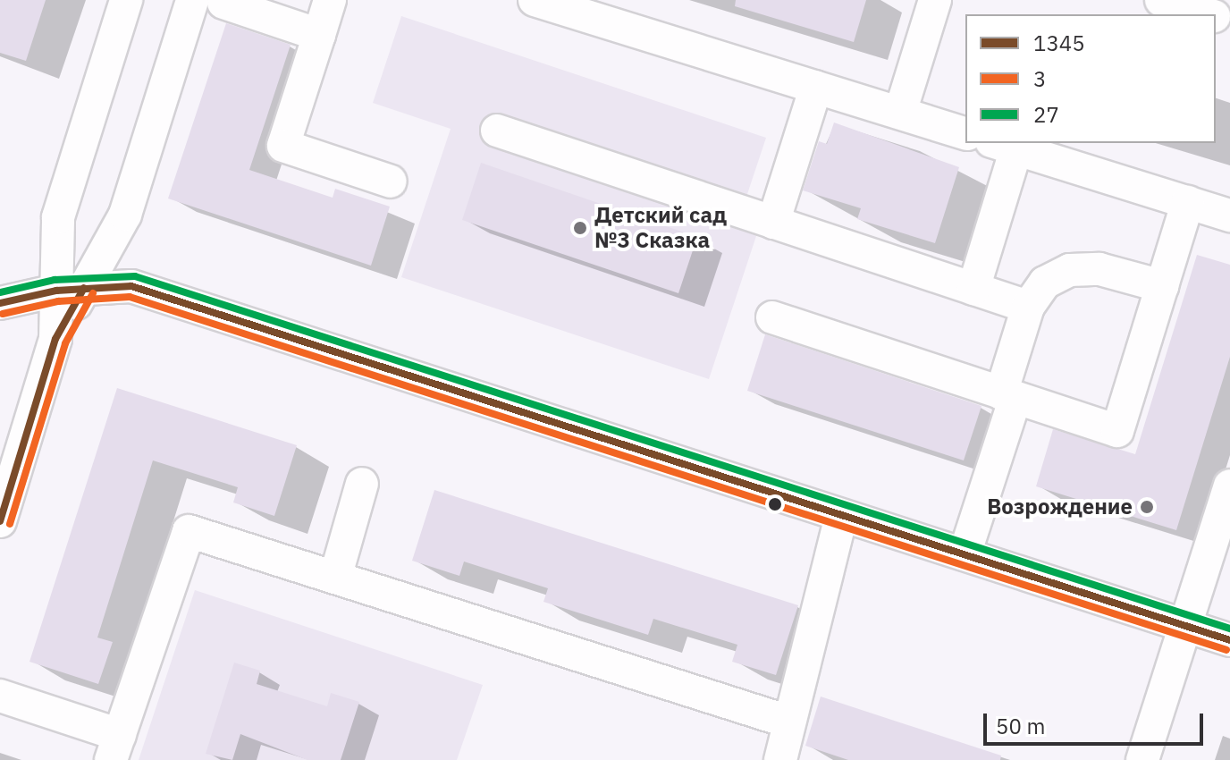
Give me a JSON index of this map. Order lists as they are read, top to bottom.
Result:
{
  "places": ["Детский сад №3 Сказка", "Возрождение"],
  "lines": ["transit line 27", "transit line 1345", "transit line 3"],
  "legend": ["1345", "3", "27"],
  "scale_bar": "50 m"
}
